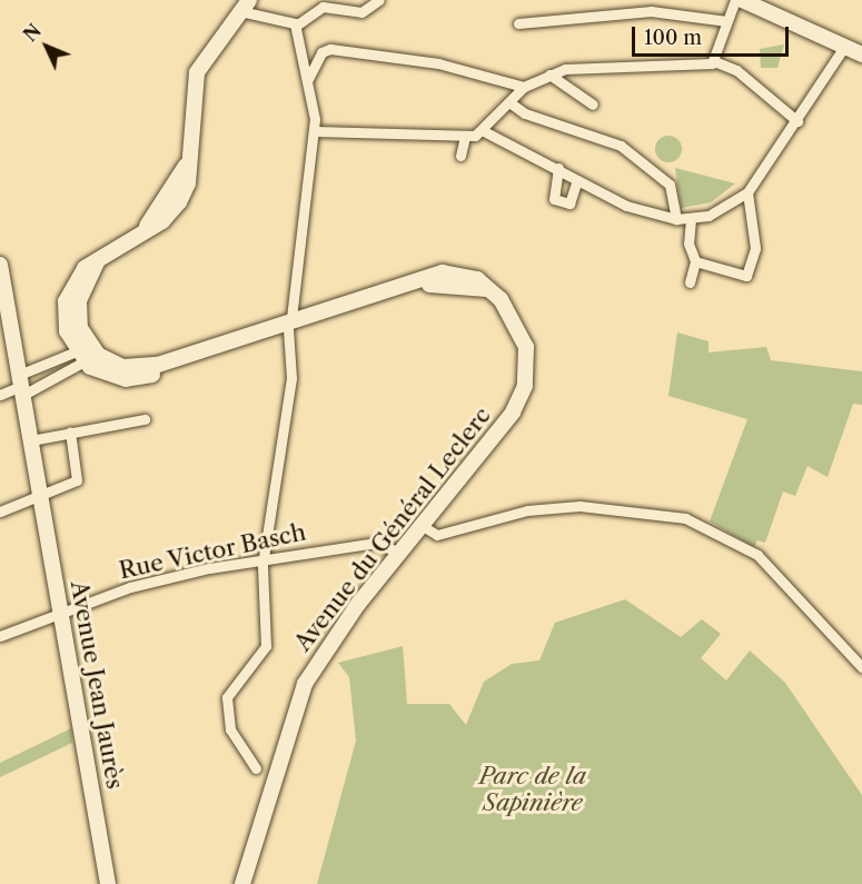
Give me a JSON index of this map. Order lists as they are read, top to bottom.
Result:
{
  "streets": {
    "main road": ["Avenue du Général Leclerc", "Avenue Jean Jaurès"],
    "street": ["Rue Victor Basch"]
  },
  "crossings": [
    ["Avenue du Général Leclerc", "Rue Victor Basch"],
    ["Rue Victor Basch", "Avenue Jean Jaurès"]
  ],
  "parks": ["Parc de la Sapinière"],
  "scale_bar": "100 m",
  "north": "top left"
}
